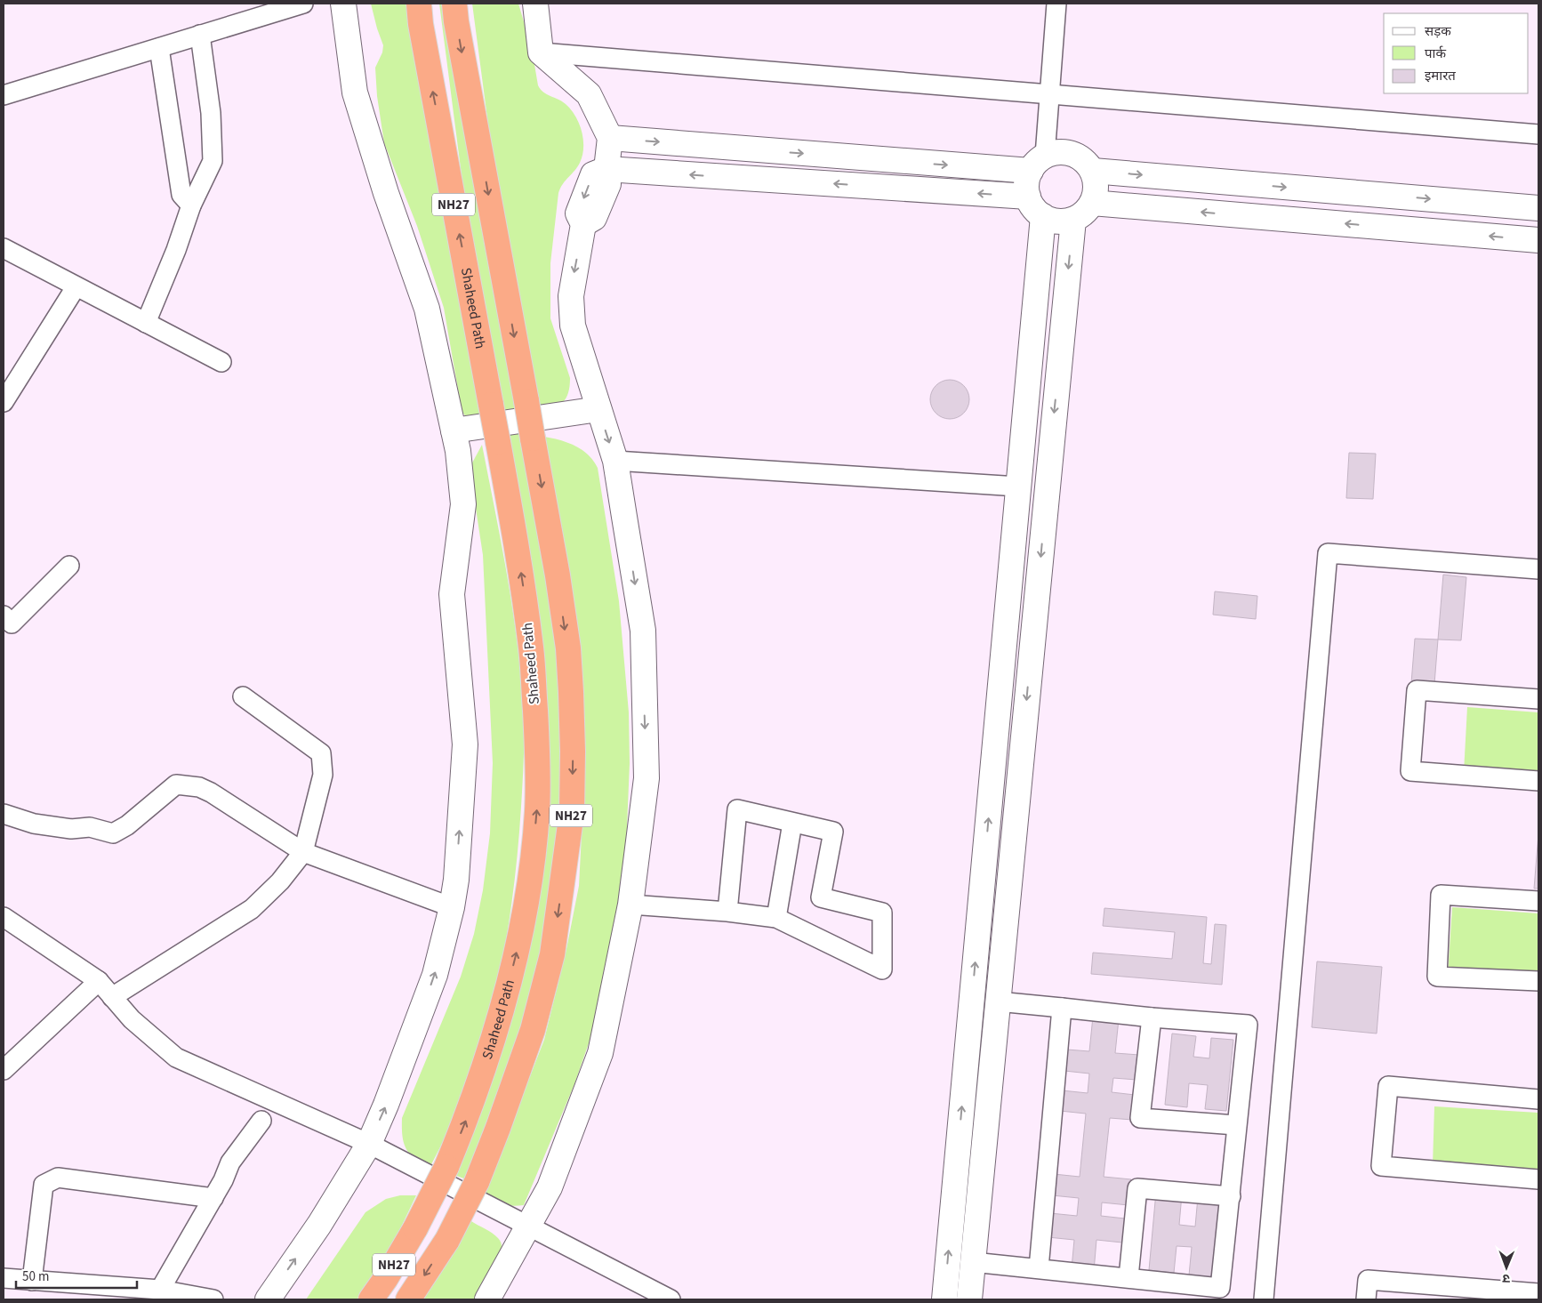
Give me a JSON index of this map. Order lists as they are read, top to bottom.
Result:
{
  "streets": {
    "highway": ["NH27", "Shaheed Path"]
  },
  "legend": ["सड़क", "पार्क", "इमारत"],
  "scale_bar": "50 m",
  "north": "bottom"
}
